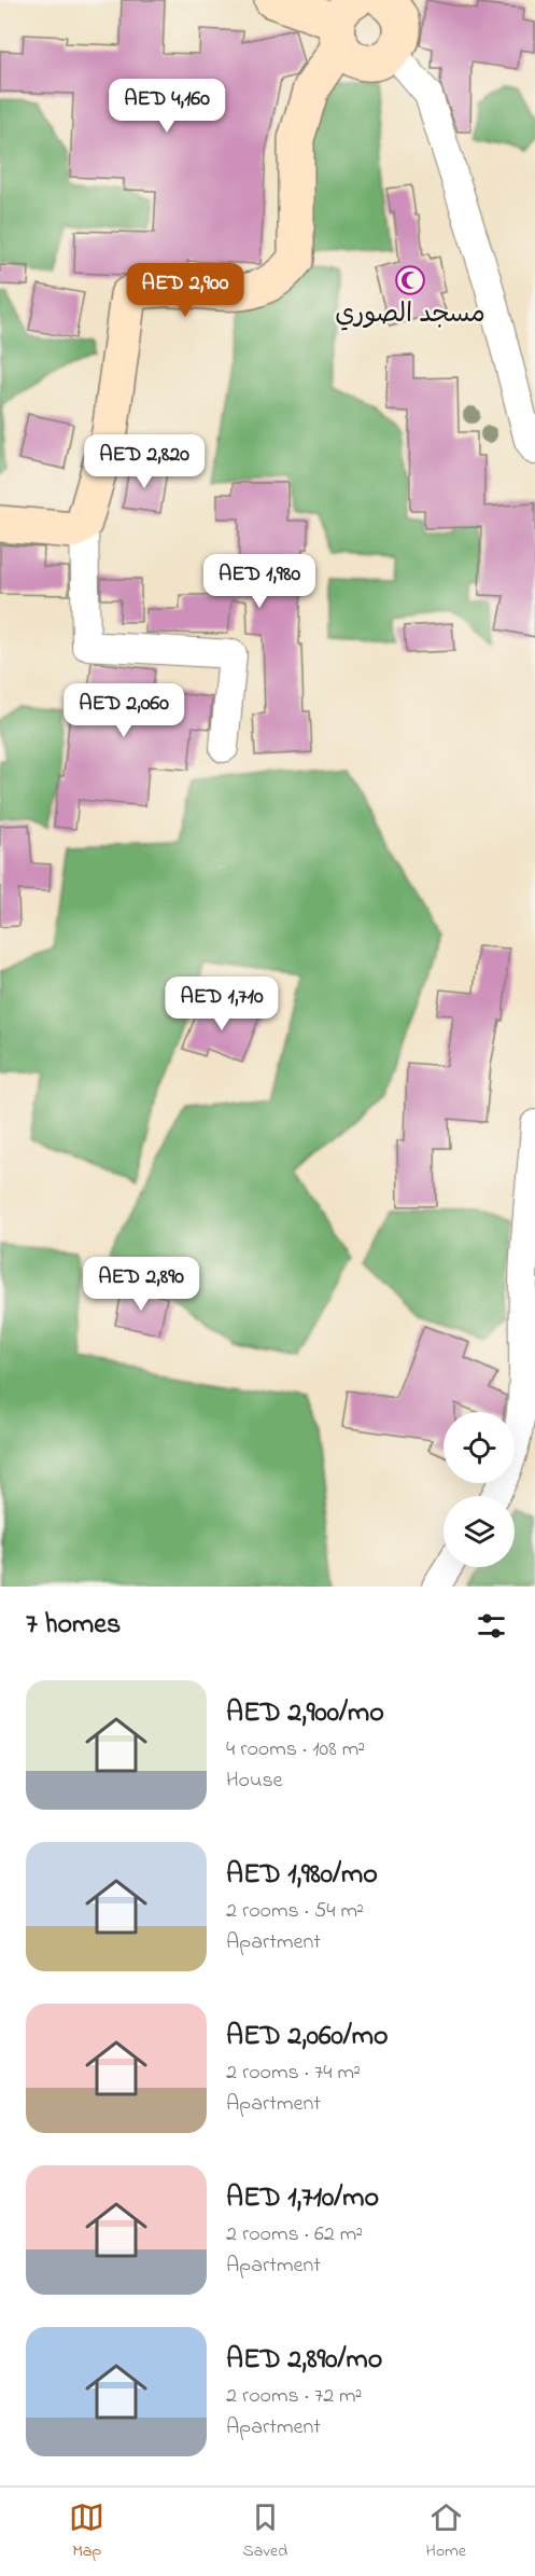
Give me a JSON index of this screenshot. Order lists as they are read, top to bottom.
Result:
{
  "places": {
    "mosque": ["مسجد الصوري"]
  },
  "page": {
    "price": [
      "AED 4,160",
      "AED 2,900",
      "AED 2,820",
      "AED 1,980",
      "AED 2,060",
      "AED 1,710",
      "AED 2,890"
    ],
    "heading": "7 homes",
    "list": [
      {
        "name": "AED 2,900/mo",
        "note": "4 rooms · 108 m² · House"
      },
      {
        "name": "AED 1,980/mo",
        "note": "2 rooms · 54 m² · Apartment"
      },
      {
        "name": "AED 2,060/mo",
        "note": "2 rooms · 74 m² · Apartment"
      },
      {
        "name": "AED 1,710/mo",
        "note": "2 rooms · 62 m² · Apartment"
      },
      {
        "name": "AED 2,890/mo",
        "note": "2 rooms · 72 m² · Apartment"
      }
    ],
    "tabs": ["Map", "Saved", "Home"]
  }
}
